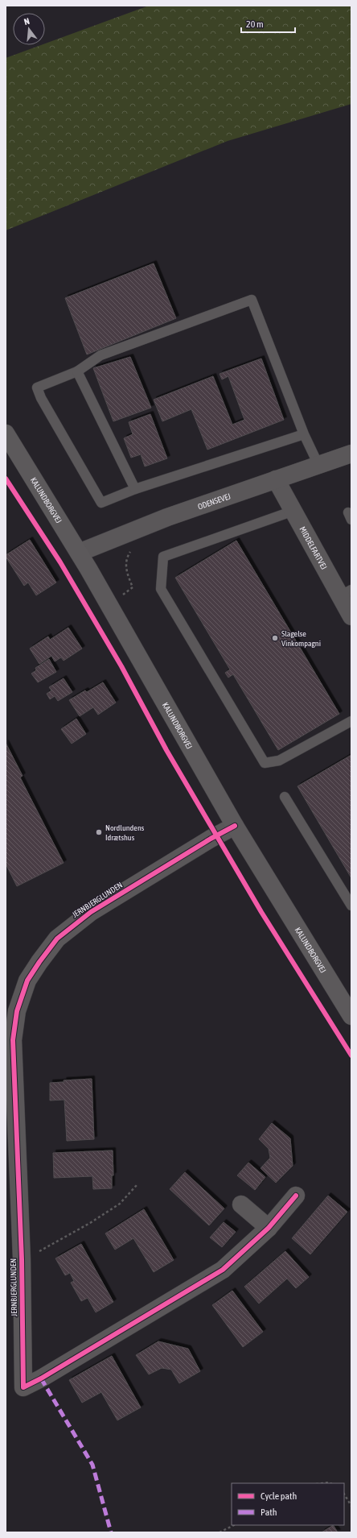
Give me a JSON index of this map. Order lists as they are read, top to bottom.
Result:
{
  "streets": {
    "street": [
      "KALUNDBORGVEJ",
      "ODENSEVEJ",
      "MIDDELFARTVEJ",
      "JERNBJERGLUNDEN"
    ]
  },
  "crossings": [
    ["KALUNDBORGVEJ", "ODENSEVEJ"],
    ["KALUNDBORGVEJ", "JERNBJERGLUNDEN"],
    ["ODENSEVEJ", "MIDDELFARTVEJ"]
  ],
  "places": ["Slagelse Vinkompagni", "Nordlundens Idrætshus"],
  "legend": ["Cycle path", "Path"],
  "scale_bar": "20 m",
  "north": "top"
}
